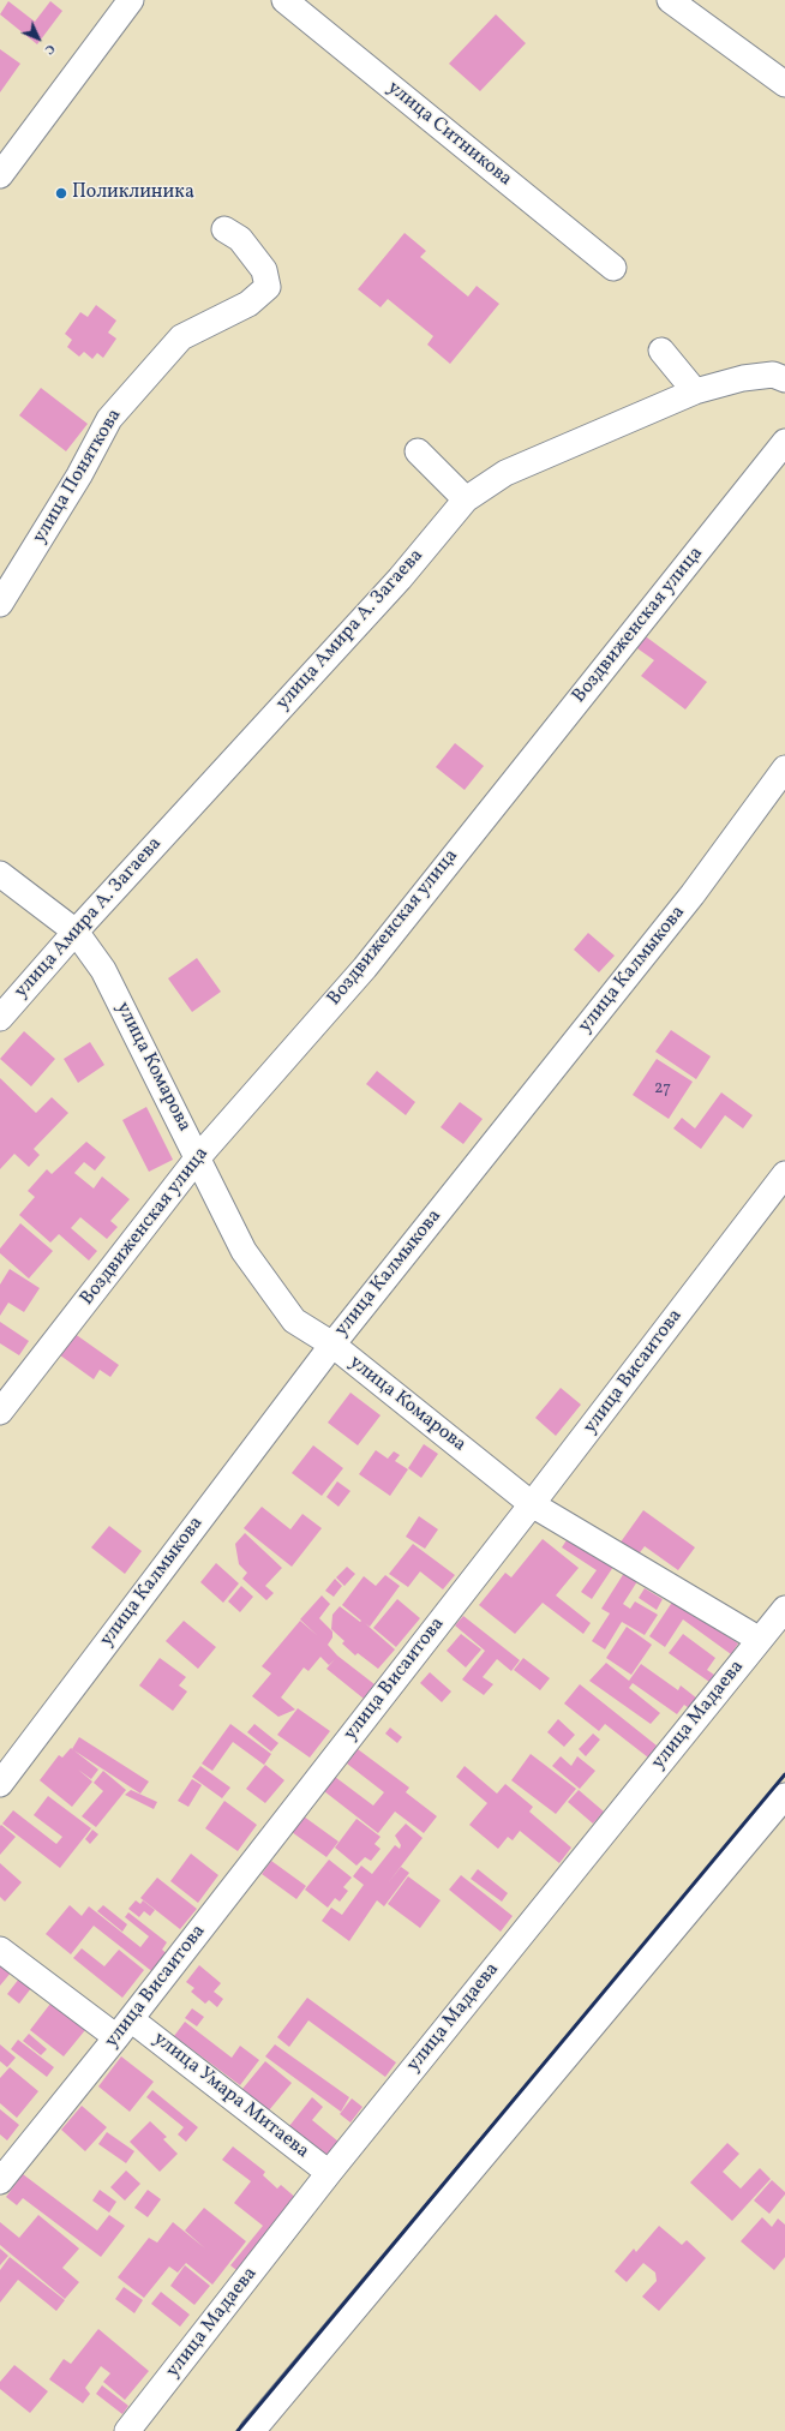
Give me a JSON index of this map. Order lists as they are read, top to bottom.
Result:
{
  "streets": {
    "street": [
      "улица Ситникова",
      "улица Поняткова",
      "Воздвиженская улица",
      "улица Амира А. Загаева",
      "улица Калмыкова",
      "улица Комарова",
      "улица Висаитова",
      "улица Мадаева",
      "улица Умара Митаева"
    ]
  },
  "crossings": [
    ["Воздвиженская улица", "улица Комарова"],
    ["улица Амира А. Загаева", "улица Комарова"],
    ["улица Калмыкова", "улица Комарова"],
    ["улица Комарова", "улица Висаитова"],
    ["улица Комарова", "улица Мадаева"],
    ["улица Висаитова", "улица Умара Митаева"],
    ["улица Мадаева", "улица Умара Митаева"]
  ],
  "places": ["Поликлиника"],
  "house_numbers": ["27"],
  "north": "bottom right"
}
